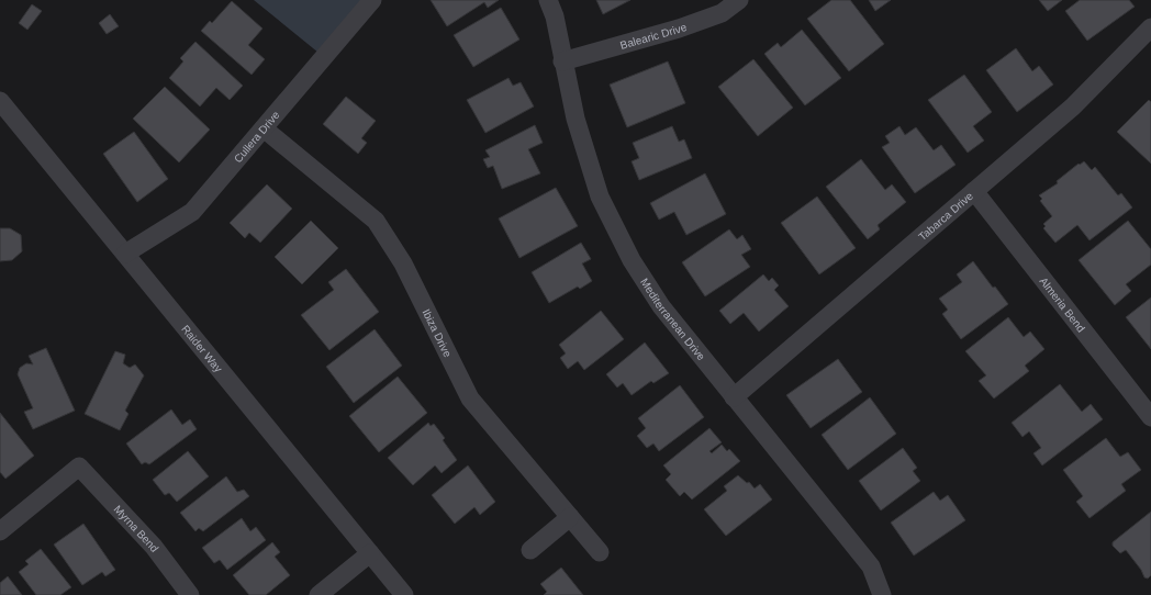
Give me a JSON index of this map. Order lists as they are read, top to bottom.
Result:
{
  "streets": {
    "street": [
      "Balearic Drive",
      "Cullera Drive",
      "Tabarca Drive",
      "Almeria Bend",
      "Mediterranean Drive",
      "Ibiza Drive",
      "Raider Way",
      "Myrna Bend"
    ]
  },
  "crossings": [
    ["Balearic Drive", "Mediterranean Drive"],
    ["Cullera Drive", "Ibiza Drive"],
    ["Cullera Drive", "Raider Way"],
    ["Tabarca Drive", "Almeria Bend"],
    ["Tabarca Drive", "Mediterranean Drive"]
  ]
}
